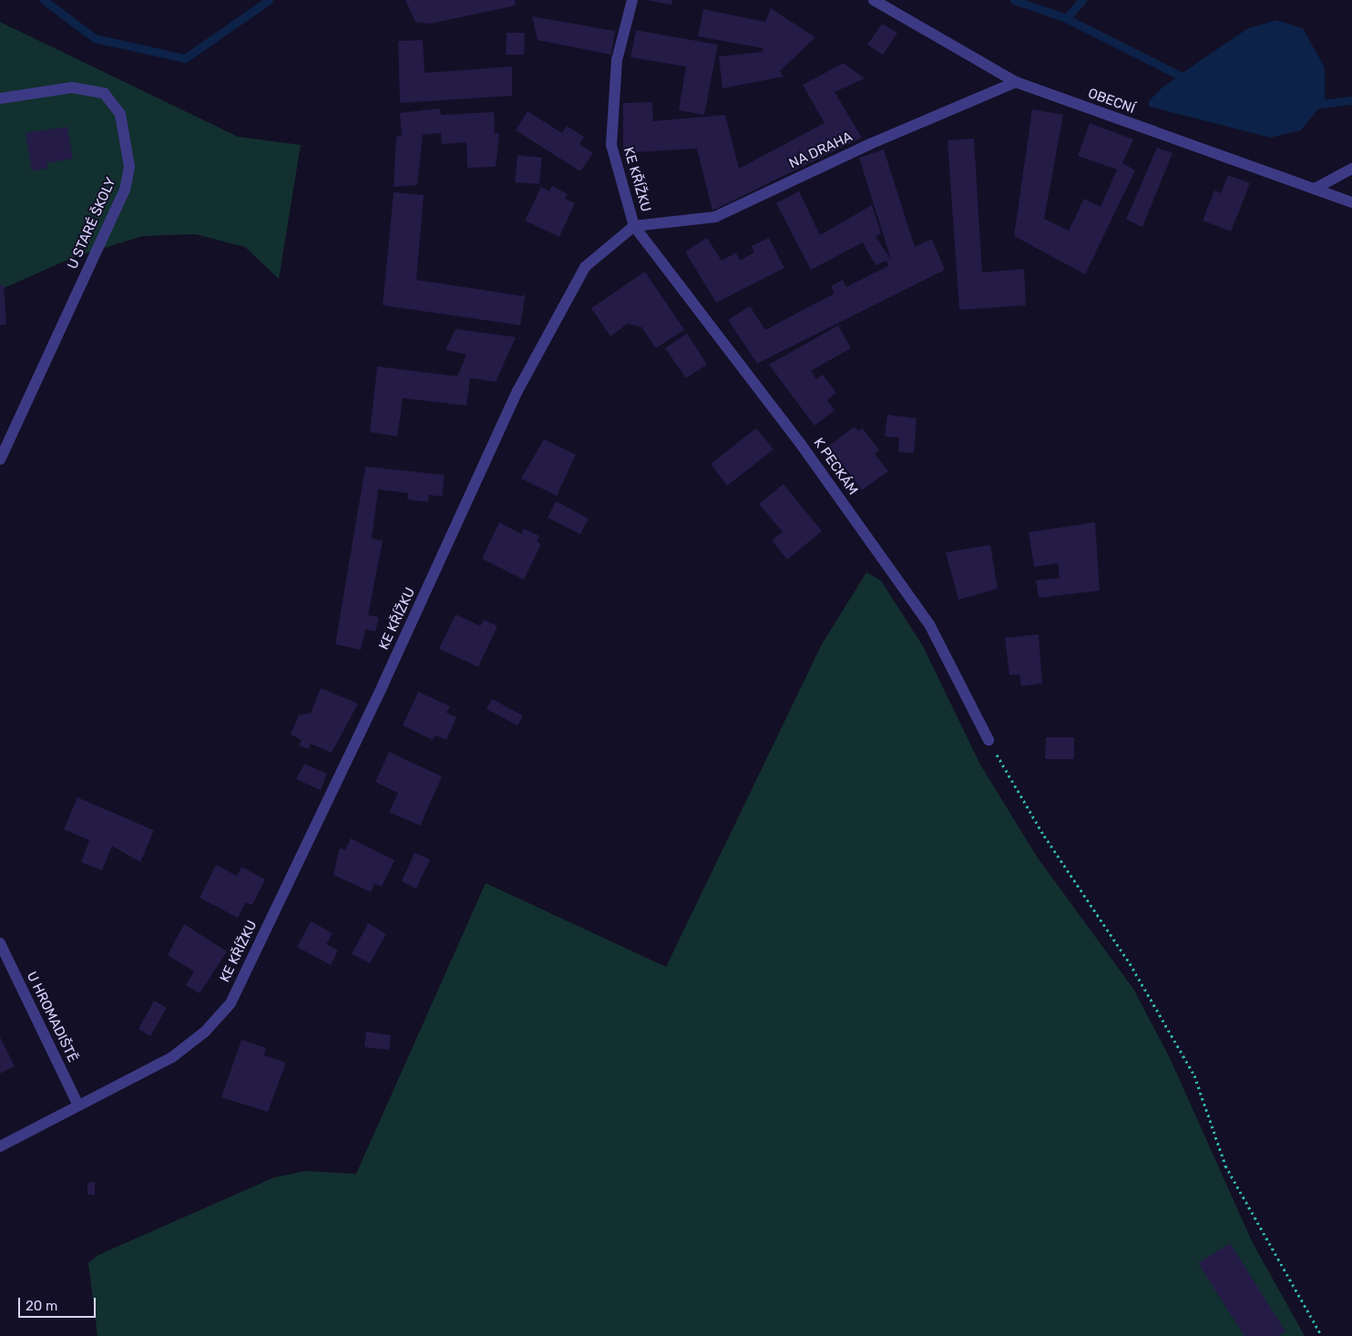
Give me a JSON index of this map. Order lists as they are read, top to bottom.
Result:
{
  "streets": {
    "street": [
      "OBECNÍ",
      "NA DRAHA",
      "KE KŘÍŽKU",
      "U STARÉ ŠKOLY",
      "K PECKÁM",
      "U HROMADIŠTĚ"
    ]
  },
  "crossings": [
    ["OBECNÍ", "NA DRAHA"],
    ["NA DRAHA", "KE KŘÍŽKU"],
    ["NA DRAHA", "K PECKÁM"],
    ["KE KŘÍŽKU", "K PECKÁM"],
    ["KE KŘÍŽKU", "U HROMADIŠTĚ"]
  ],
  "scale_bar": "20 m"
}
